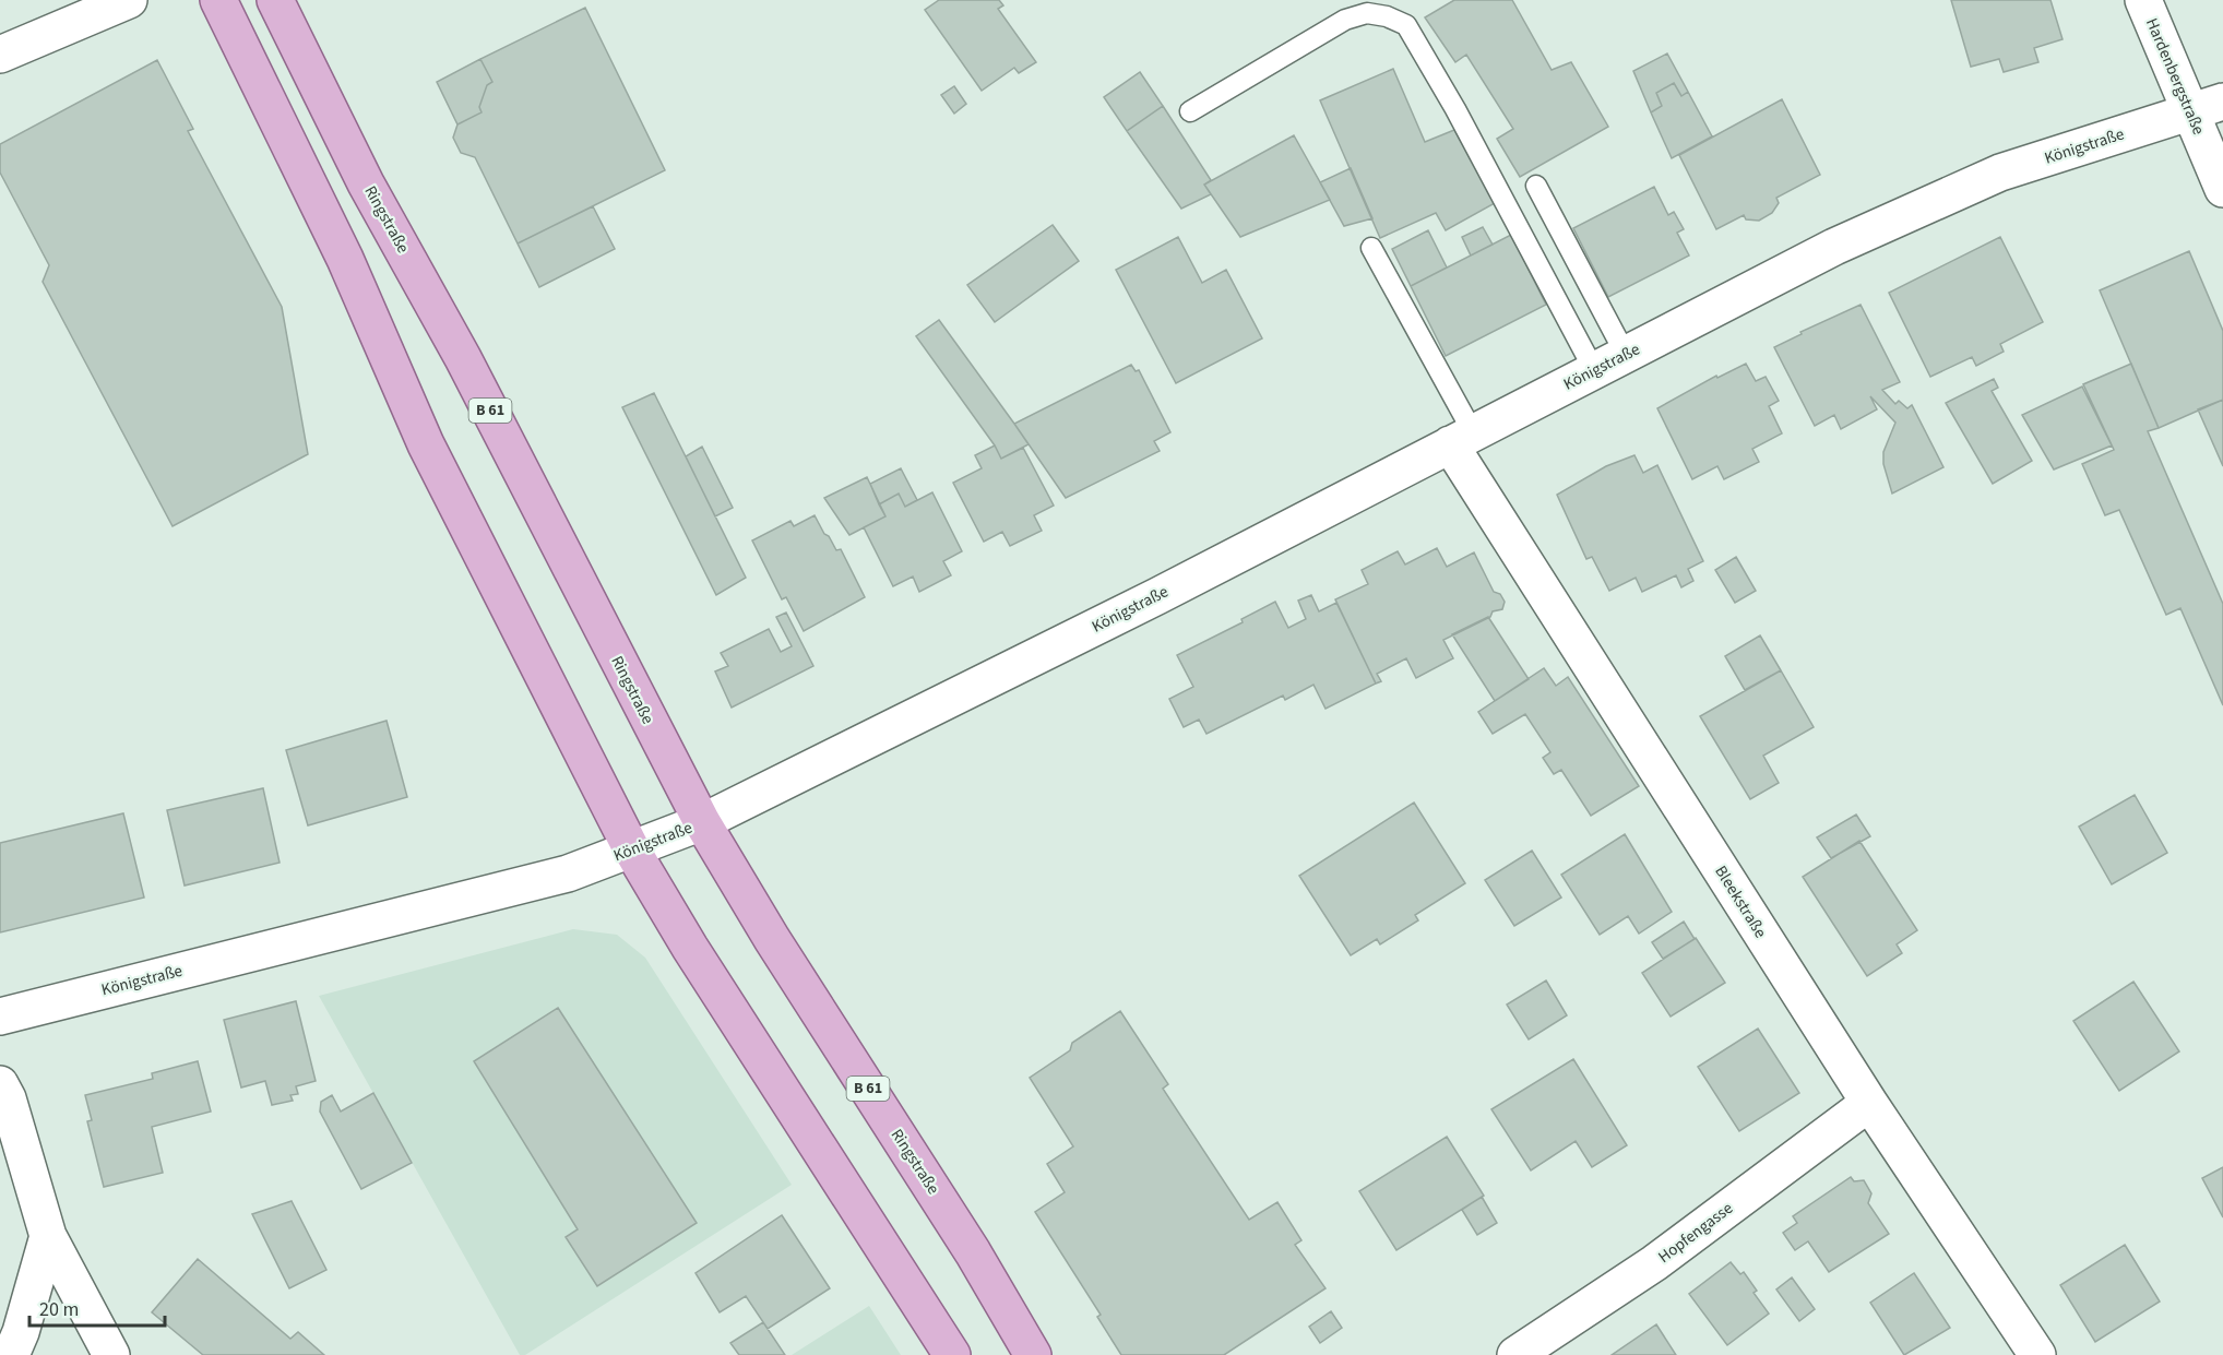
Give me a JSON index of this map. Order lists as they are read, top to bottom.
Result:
{
  "streets": {
    "main road": ["Ringstraße", "B 61"],
    "street": [
      "Hardenbergstraße",
      "Königstraße",
      "Bleekstraße",
      "Hopfengasse"
    ]
  },
  "crossings": [
    ["Hardenbergstraße", "Königstraße"],
    ["Königstraße", "Ringstraße"],
    ["Königstraße", "Bleekstraße"],
    ["Bleekstraße", "Hopfengasse"]
  ],
  "scale_bar": "20 m"
}
